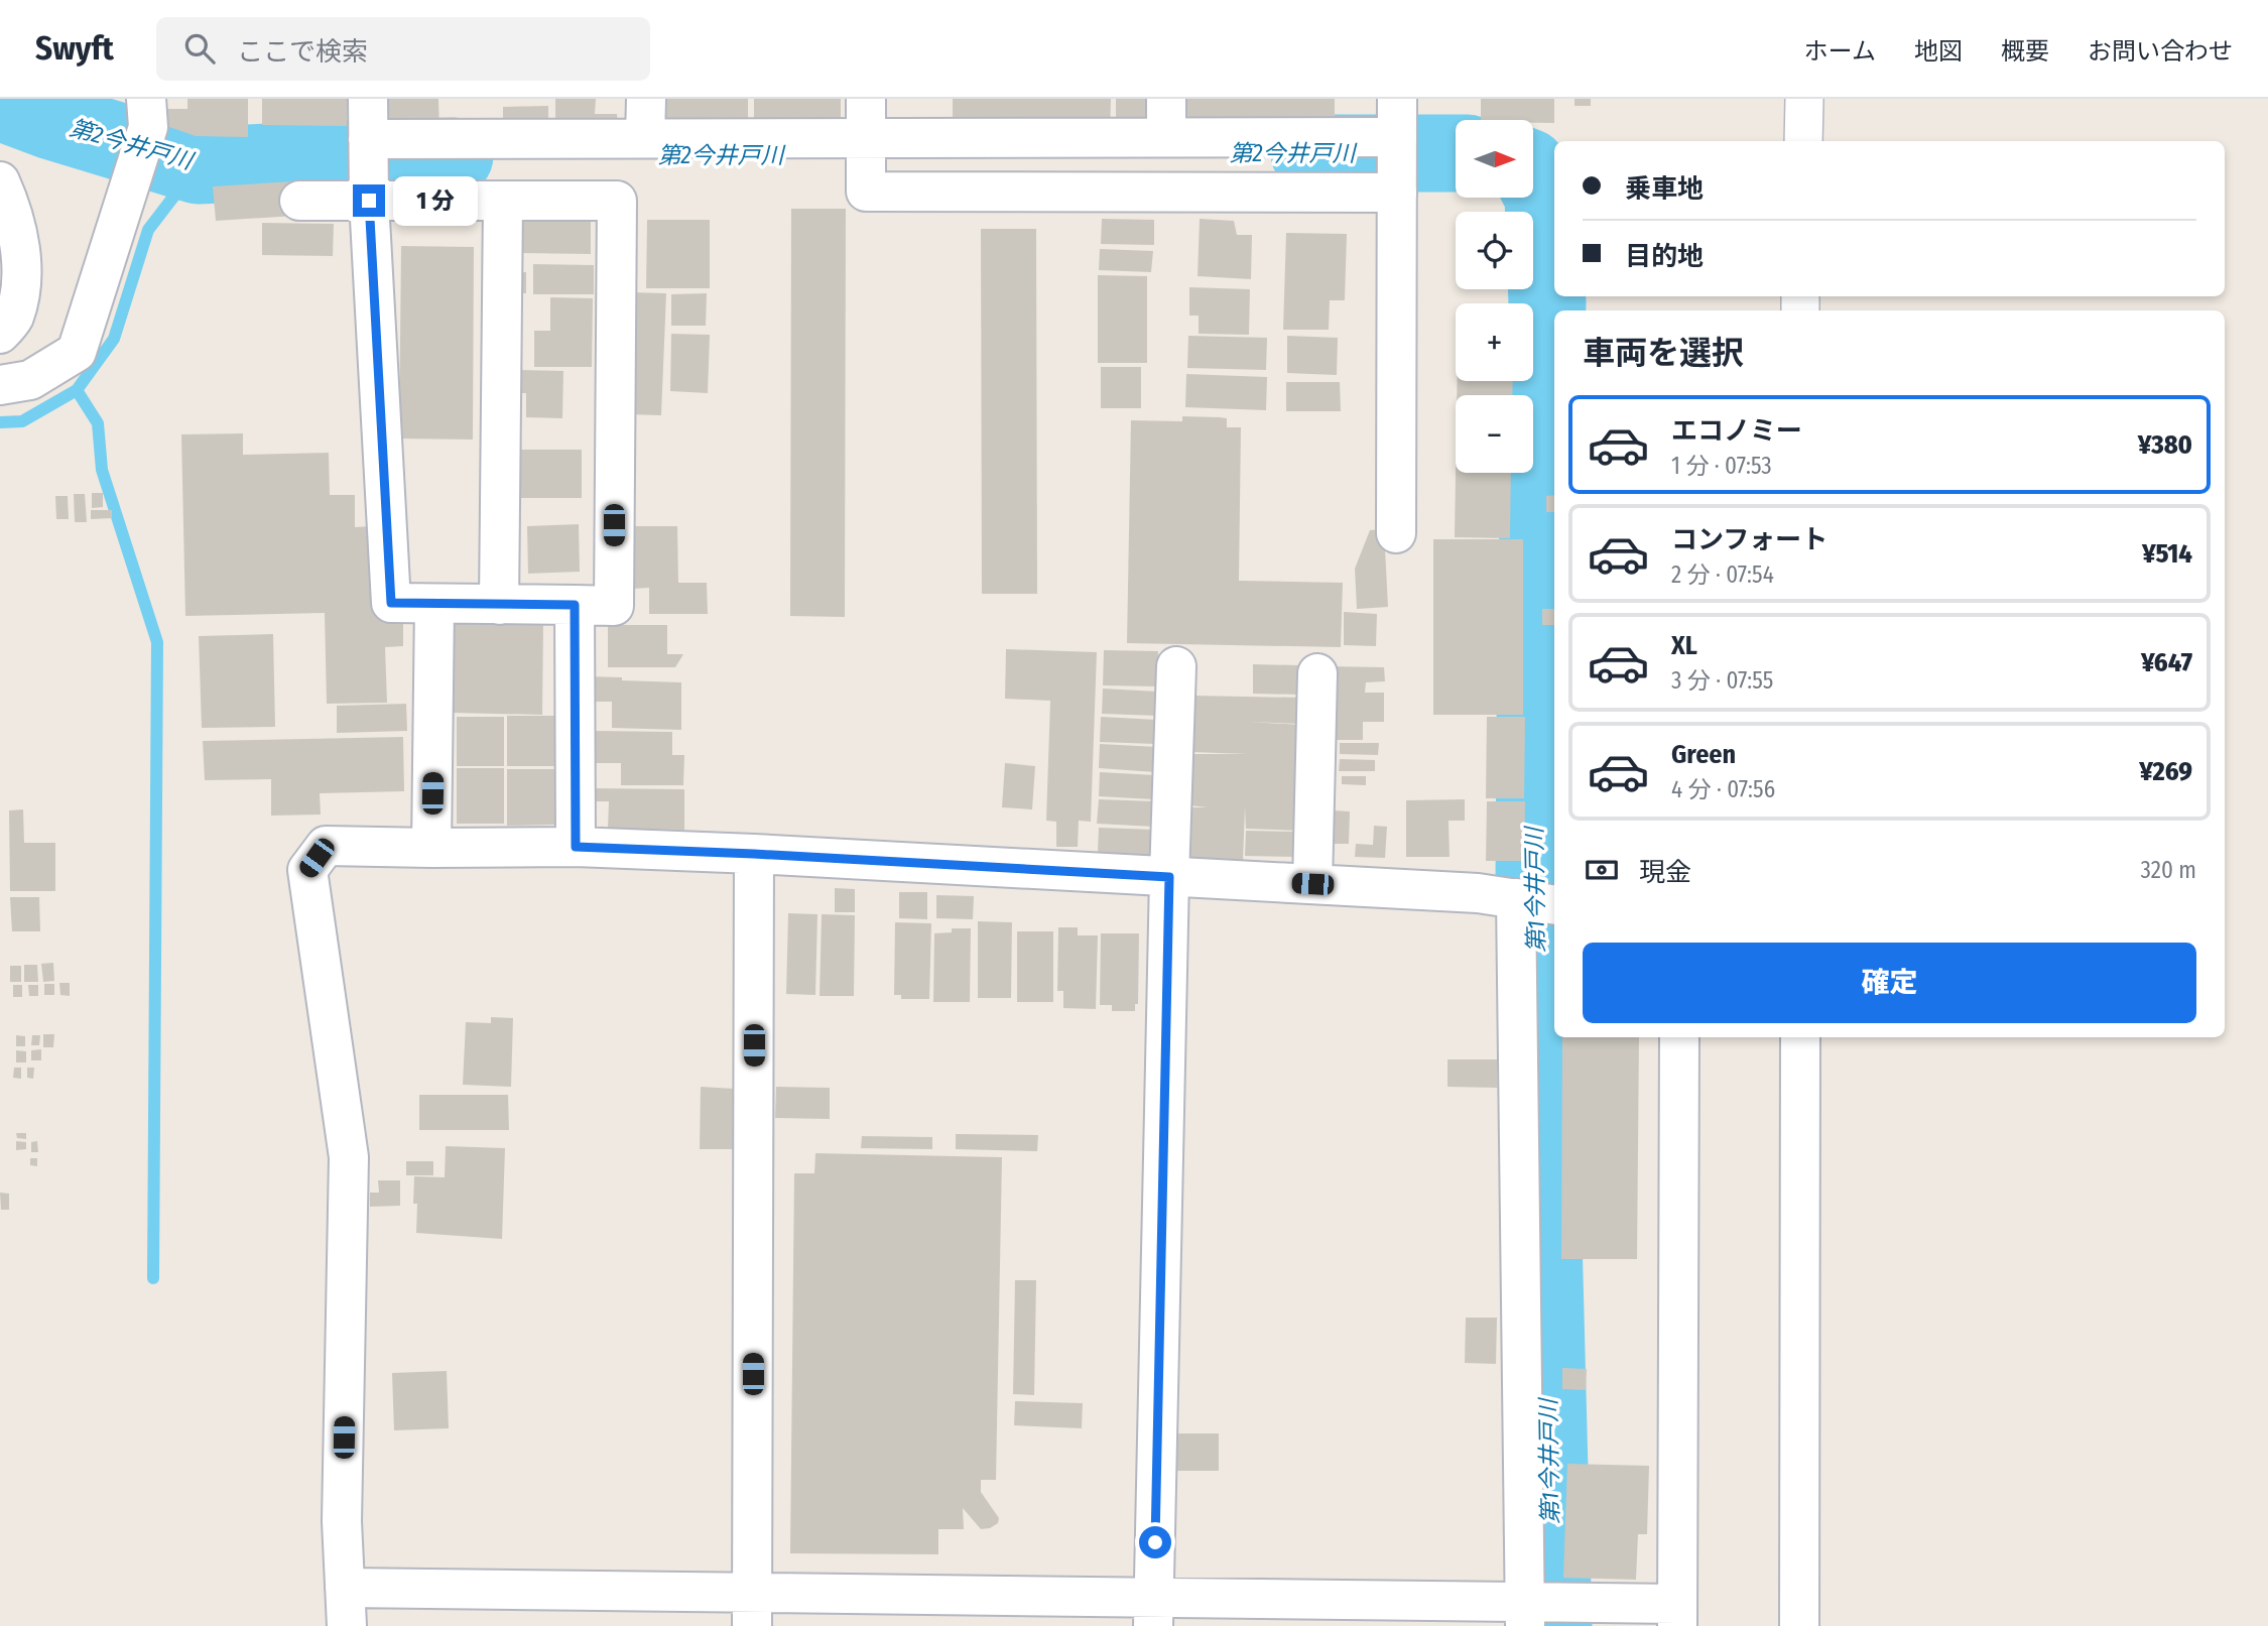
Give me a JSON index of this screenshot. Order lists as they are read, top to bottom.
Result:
{
  "water": ["第2今井戸川", "第1今井戸川"],
  "north": "right",
  "page": {
    "header": "Swyft",
    "search": "ここで検索",
    "nav": [
      "ホーム",
      "地図",
      "概要",
      "お問い合わせ"
    ],
    "map_buttons": ["+", "−"],
    "banner": ["乗車地", "目的地"],
    "bubble": "1 分",
    "heading": "車両を選択",
    "list": [
      {
        "name": "エコノミー",
        "note": "1 分 · 07:53",
        "value": "¥380"
      },
      {
        "name": "コンフォート",
        "note": "2 分 · 07:54",
        "value": "¥514"
      },
      {
        "name": "XL",
        "note": "3 分 · 07:55",
        "value": "¥647"
      },
      {
        "name": "Green",
        "note": "4 分 · 07:56",
        "value": "¥269"
      }
    ],
    "pay": ["現金", "320 m"],
    "buttons": "確定"
  }
}
